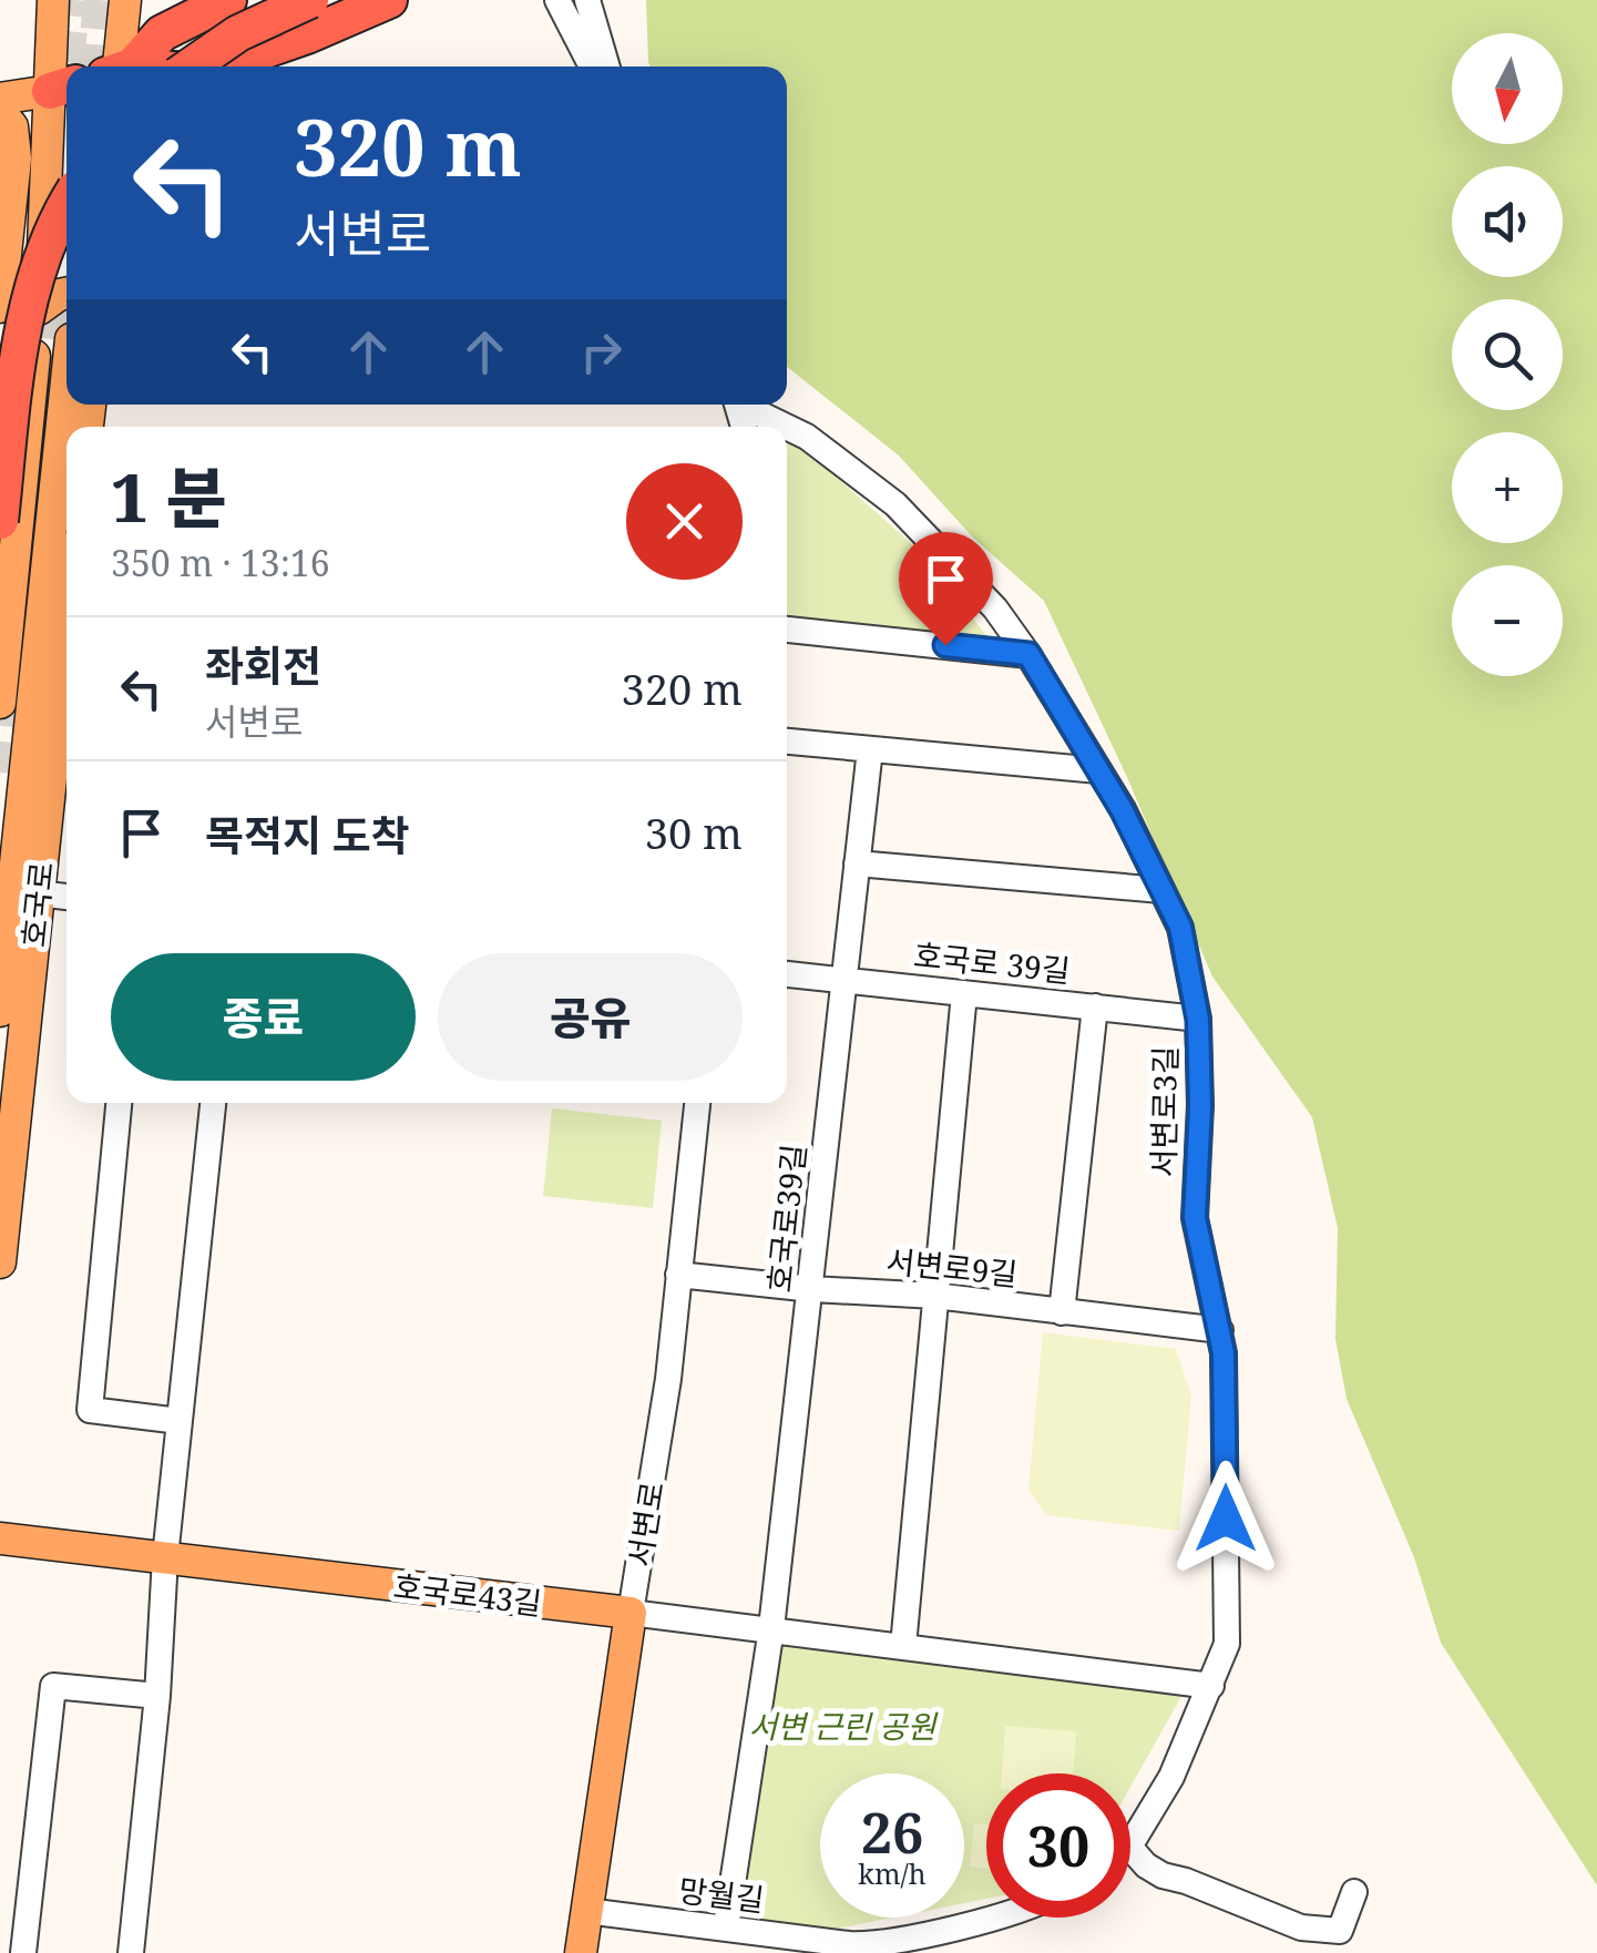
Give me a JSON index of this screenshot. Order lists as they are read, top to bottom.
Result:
{
  "streets": {
    "main road": ["호국로", "서변로", "호국로43길"],
    "street": [
      "호국로 39길",
      "서변로3길",
      "호국로39길",
      "서변로9길",
      "망월길"
    ]
  },
  "crossings": [
    ["호국로 39길", "서변로3길"],
    ["호국로 39길", "호국로39길"],
    ["서변로3길", "서변로9길"],
    ["서변로3길", "호국로43길"],
    ["호국로39길", "서변로9길"],
    ["호국로39길", "호국로43길"],
    ["서변로9길", "서변로"],
    ["서변로", "호국로43길"],
    ["서변로", "망월길"]
  ],
  "parks": ["서변 근린 공원"],
  "north": "bottom",
  "page": {
    "map_buttons": ["+", "−"],
    "turn": ["320 m", "서변로"],
    "heading": ["1 분", "350 m · 13:16"],
    "list": [
      {
        "name": "좌회전",
        "note": "서변로",
        "value": "320 m"
      },
      {
        "name": "목적지 도착",
        "value": "30 m"
      }
    ],
    "buttons": ["종료", "공유"],
    "speed": "26 km/h",
    "limit": "30"
  }
}
